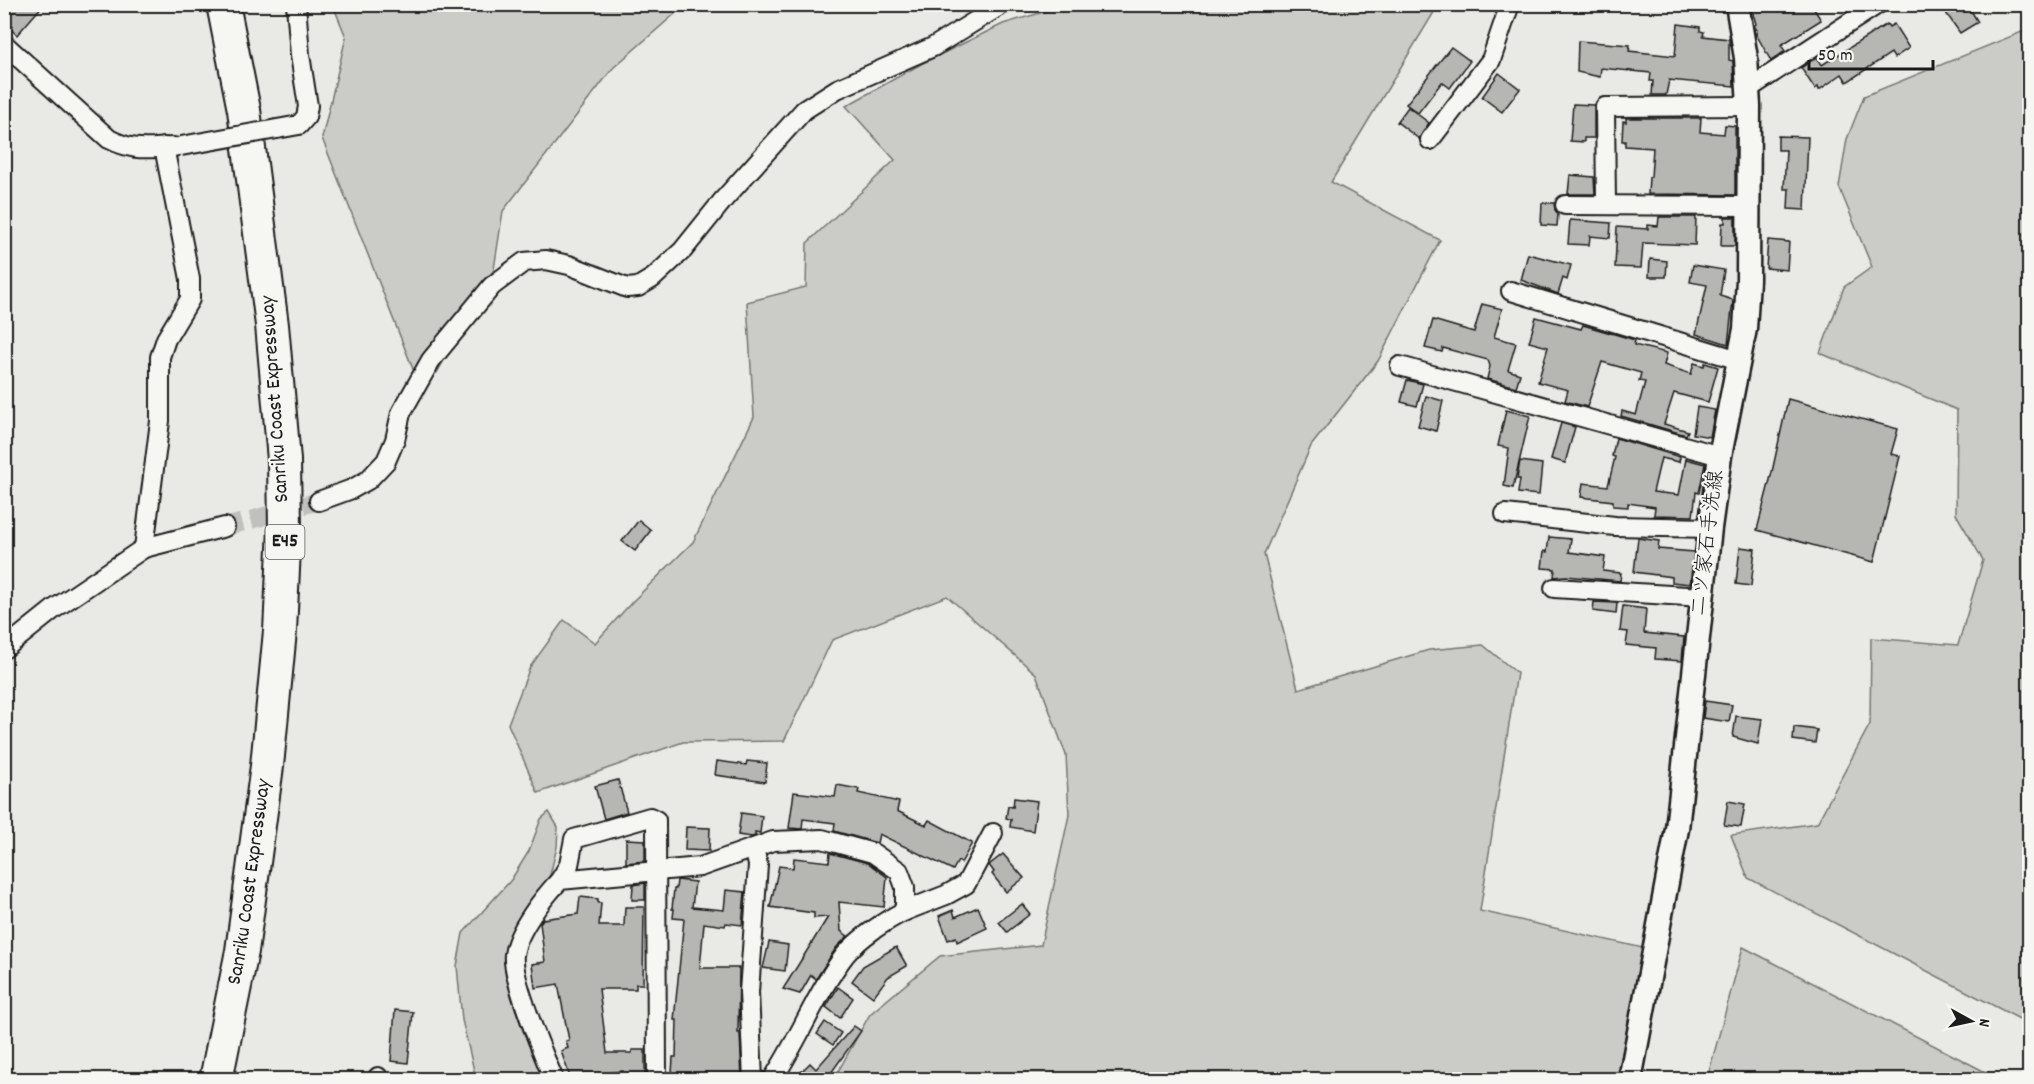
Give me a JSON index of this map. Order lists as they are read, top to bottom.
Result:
{
  "streets": {
    "highway": ["Sanriku Coast Expressway", "E45"],
    "street": ["二ツ家石手洗線"]
  },
  "scale_bar": "50 m",
  "north": "right"
}
